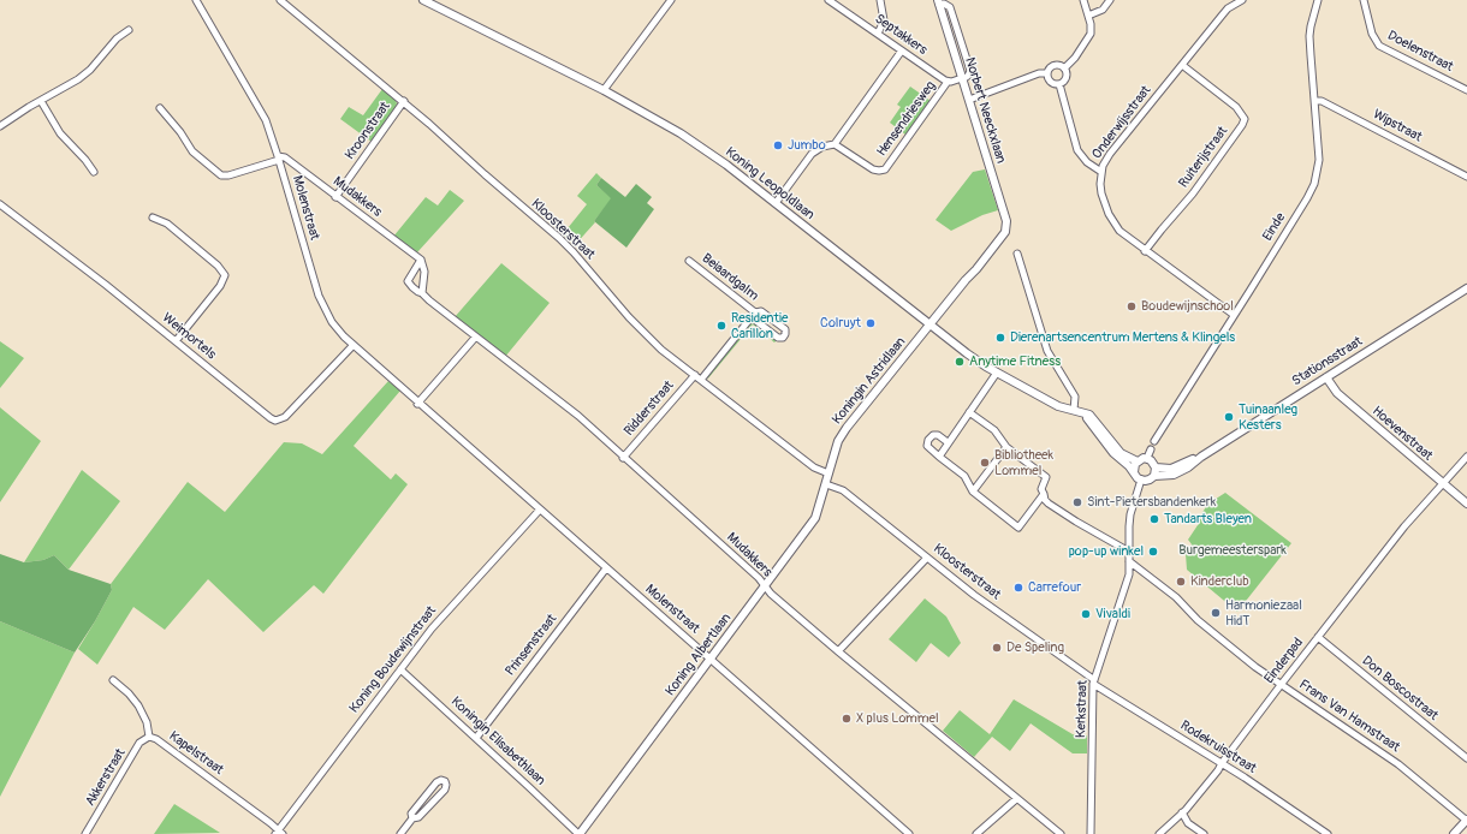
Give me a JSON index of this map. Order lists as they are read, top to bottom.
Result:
{
  "streets": {
    "main road": [
      "Norbert Neeckxlaan",
      "Koning Leopoldlaan",
      "Stationsstraat",
      "Koningin Astridlaan",
      "Hoevenstraat",
      "Koning Albertlaan"
    ],
    "street": [
      "Septakkers",
      "Doelenstraat",
      "Hensendriesweg",
      "Onderwijsstraat",
      "Wipstraat",
      "Kroonstraat",
      "Ruiterijstraat",
      "Mudakkers",
      "Molenstraat",
      "Einde",
      "Kloosterstraat",
      "Beiaardgalm",
      "Weimortels",
      "Ridderstraat",
      "Prinsenstraat",
      "Koning Boudewijnstraat",
      "Einderpad",
      "Don Boscostraat",
      "Kerkstraat",
      "Frans Van Hamstraat",
      "Koningin Elisabethlaan",
      "Rodekruisstraat",
      "Kapelstraat",
      "Akkerstraat"
    ]
  },
  "crossings": [
    ["Septakkers", "Hensendriesweg"],
    ["Norbert Neeckxlaan", "Koningin Astridlaan"],
    ["Onderwijsstraat", "Ruiterijstraat"],
    ["Onderwijsstraat", "Einde"],
    ["Wipstraat", "Einde"],
    ["Kroonstraat", "Mudakkers"],
    ["Kroonstraat", "Kloosterstraat"],
    ["Koning Leopoldlaan", "Koningin Astridlaan"],
    ["Mudakkers", "Molenstraat"],
    ["Mudakkers", "Ridderstraat"],
    ["Mudakkers", "Koning Albertlaan"],
    ["Molenstraat", "Weimortels"],
    ["Molenstraat", "Prinsenstraat"],
    ["Molenstraat", "Koning Albertlaan"],
    ["Molenstraat", "Koning Boudewijnstraat"],
    ["Kloosterstraat", "Beiaardgalm"],
    ["Kloosterstraat", "Koningin Astridlaan"],
    ["Kloosterstraat", "Ridderstraat"],
    ["Kloosterstraat", "Koning Albertlaan"],
    ["Kloosterstraat", "Kerkstraat"],
    ["Kloosterstraat", "Rodekruisstraat"],
    ["Stationsstraat", "Hoevenstraat"],
    ["Stationsstraat", "Kerkstraat"],
    ["Koningin Astridlaan", "Koning Albertlaan"],
    ["Hoevenstraat", "Einderpad"],
    ["Prinsenstraat", "Koningin Elisabethlaan"],
    ["Koning Albertlaan", "Koningin Elisabethlaan"],
    ["Koning Boudewijnstraat", "Koningin Elisabethlaan"],
    ["Koning Boudewijnstraat", "Kapelstraat"],
    ["Einderpad", "Don Boscostraat"],
    ["Einderpad", "Frans Van Hamstraat"],
    ["Einderpad", "Rodekruisstraat"],
    ["Kerkstraat", "Frans Van Hamstraat"],
    ["Kerkstraat", "Rodekruisstraat"],
    ["Kapelstraat", "Akkerstraat"]
  ],
  "parks": ["Burgemeesterspark"],
  "places": [
    "Jumbo",
    "Boudewijnschool",
    "Colruyt",
    "Residentie Carillon",
    "Dierenartsencentrum Mertens & Klingels",
    "Anytime Fitness",
    "Tuinaanleg Kesters",
    "Bibliotheek Lommel",
    "Sint-Pietersbandenkerk",
    "Tandarts Bleyen",
    "pop-up winkel",
    "Kinderclub",
    "Carrefour",
    "Harmoniezaal HidT",
    "Vivaldi",
    "De Speling",
    "X plus Lommel"
  ]
}
